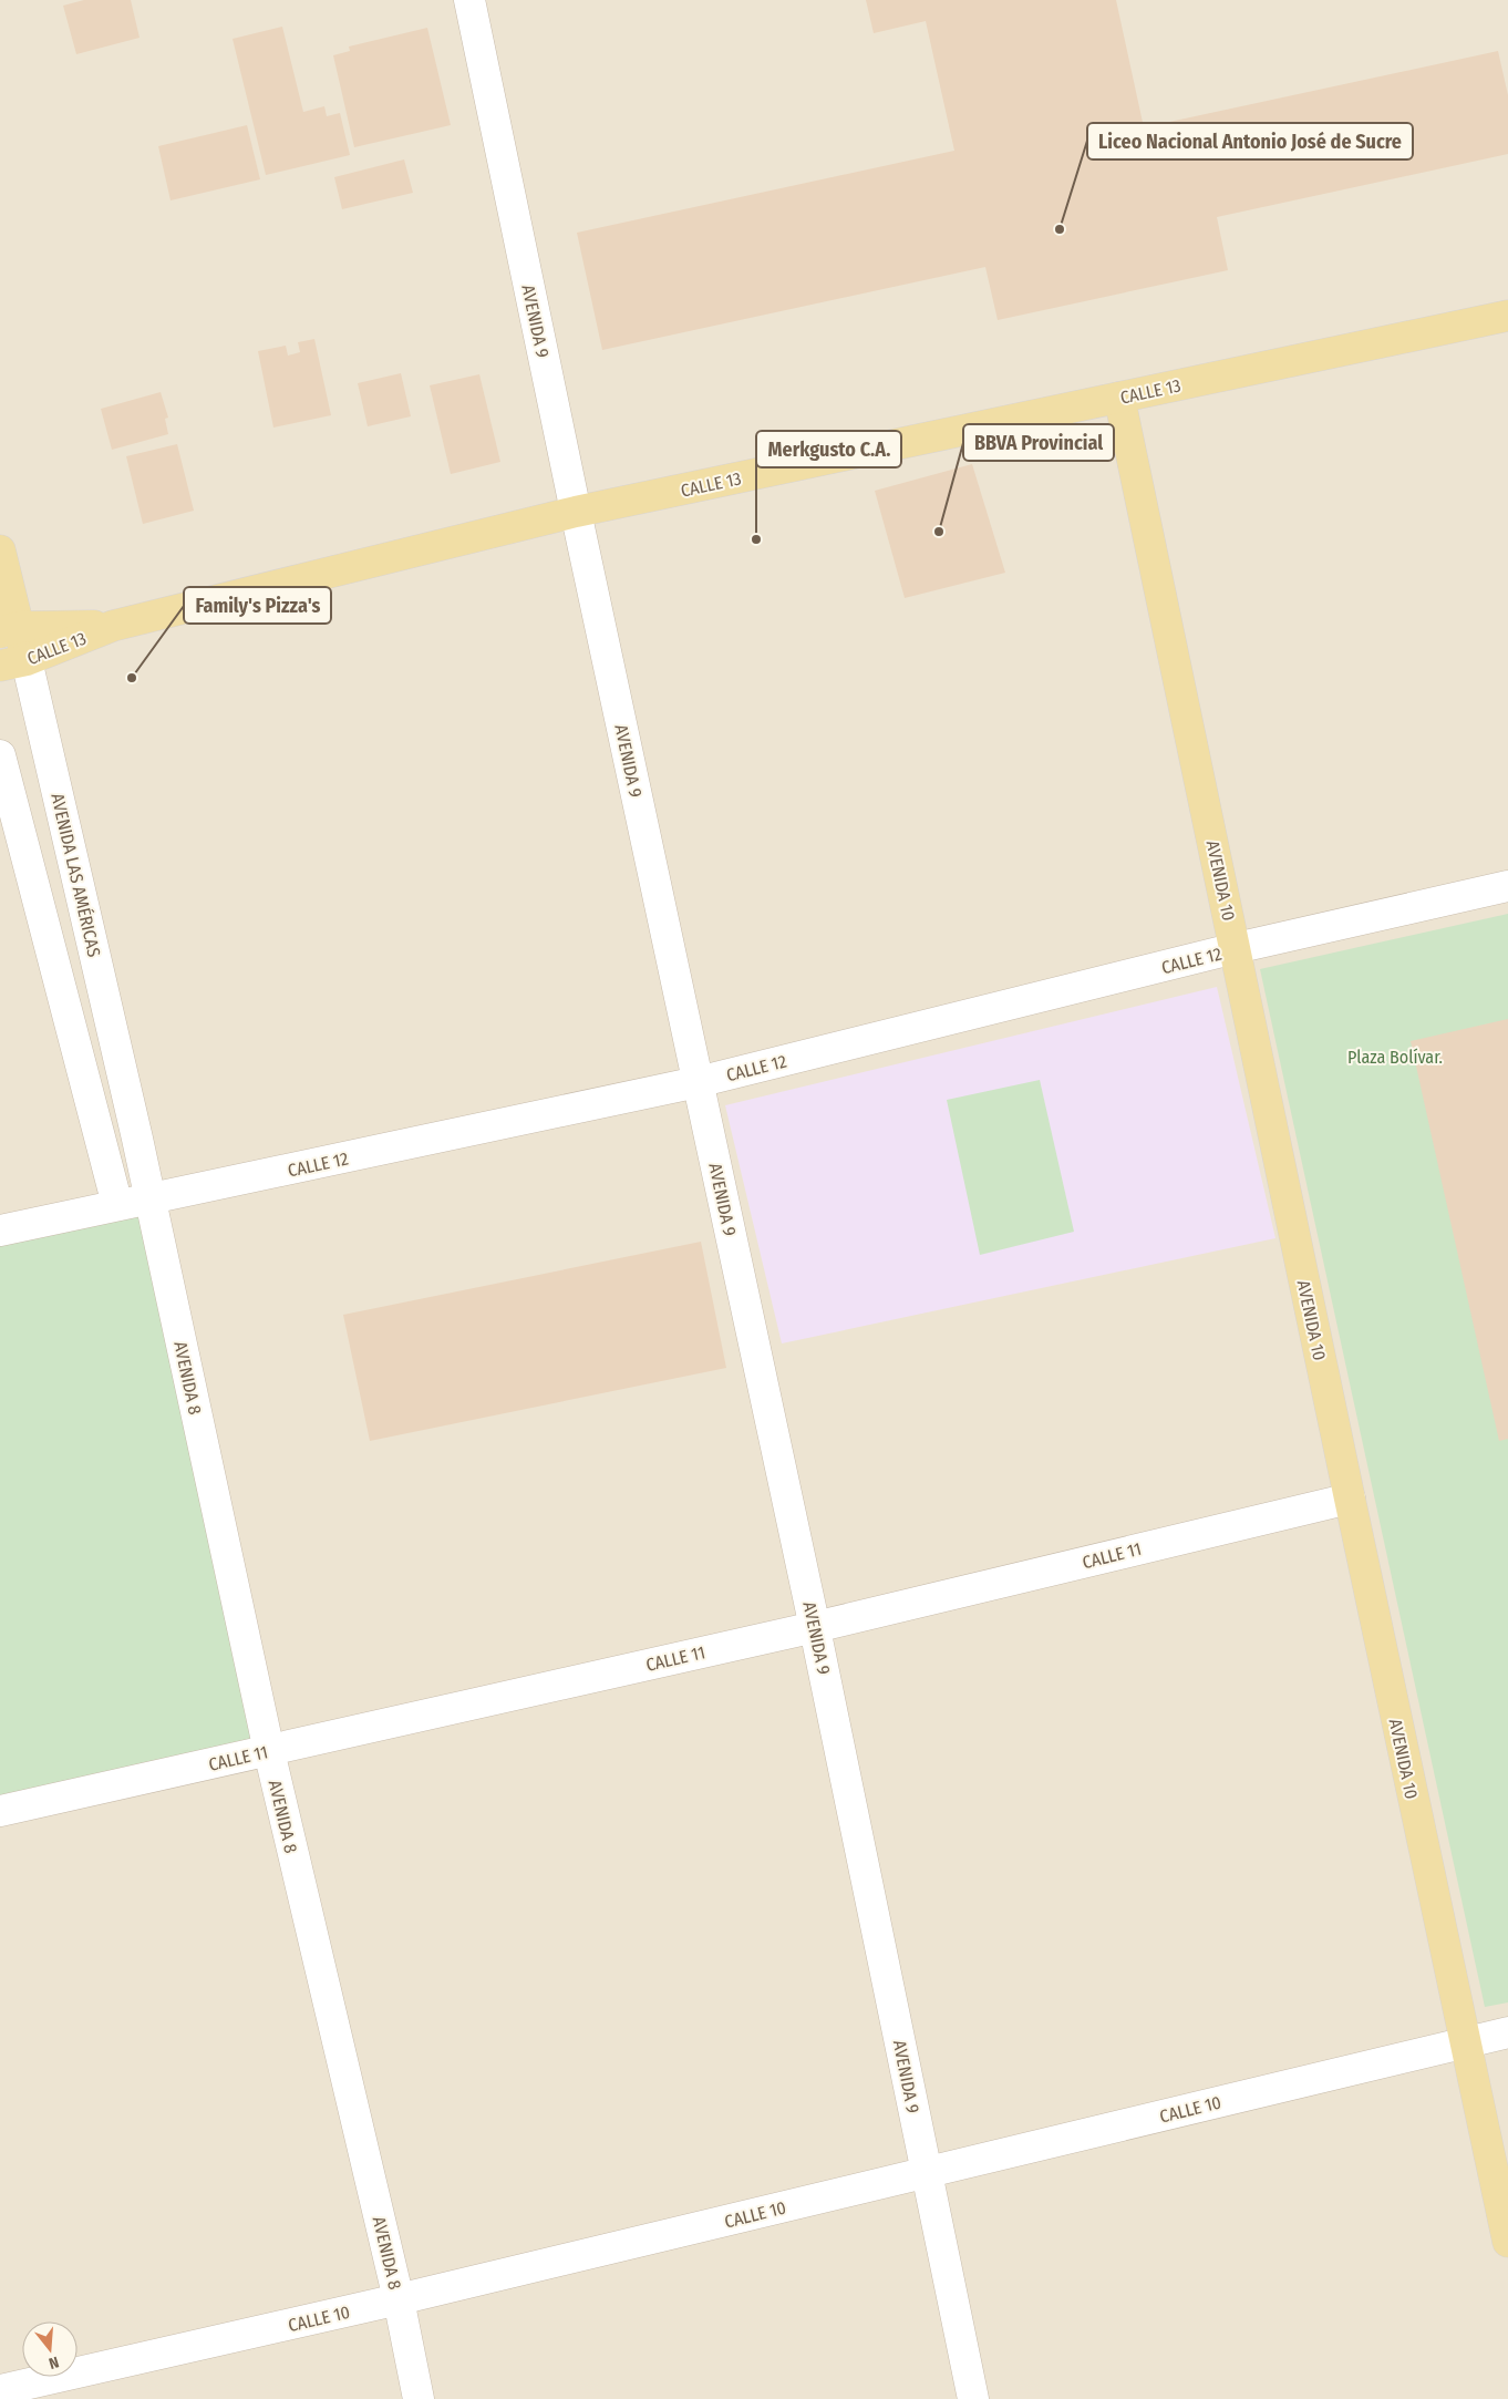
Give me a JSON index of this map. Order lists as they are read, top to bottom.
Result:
{
  "streets": {
    "main road": ["CALLE 13", "AVENIDA LAS AMÉRICAS", "AVENIDA 10"],
    "street": [
      "AVENIDA 9",
      "CALLE 12",
      "AVENIDA 8",
      "CALLE 11",
      "CALLE 10"
    ]
  },
  "crossings": [
    ["AVENIDA 9", "CALLE 13"],
    ["AVENIDA 9", "CALLE 12"],
    ["AVENIDA 9", "CALLE 11"],
    ["AVENIDA 9", "CALLE 10"],
    ["CALLE 13", "AVENIDA LAS AMÉRICAS"],
    ["CALLE 13", "AVENIDA 10"],
    ["AVENIDA LAS AMÉRICAS", "CALLE 12"],
    ["AVENIDA LAS AMÉRICAS", "AVENIDA 8"],
    ["AVENIDA 10", "CALLE 12"],
    ["AVENIDA 10", "CALLE 11"],
    ["AVENIDA 10", "CALLE 10"],
    ["CALLE 12", "AVENIDA 8"],
    ["AVENIDA 8", "CALLE 11"],
    ["AVENIDA 8", "CALLE 10"]
  ],
  "parks": ["Plaza Bolívar."],
  "places": [
    "Liceo Nacional Antonio José de Sucre",
    "BBVA Provincial",
    "Merkgusto C.A.",
    "Family's Pizza's"
  ],
  "north": "bottom"
}
